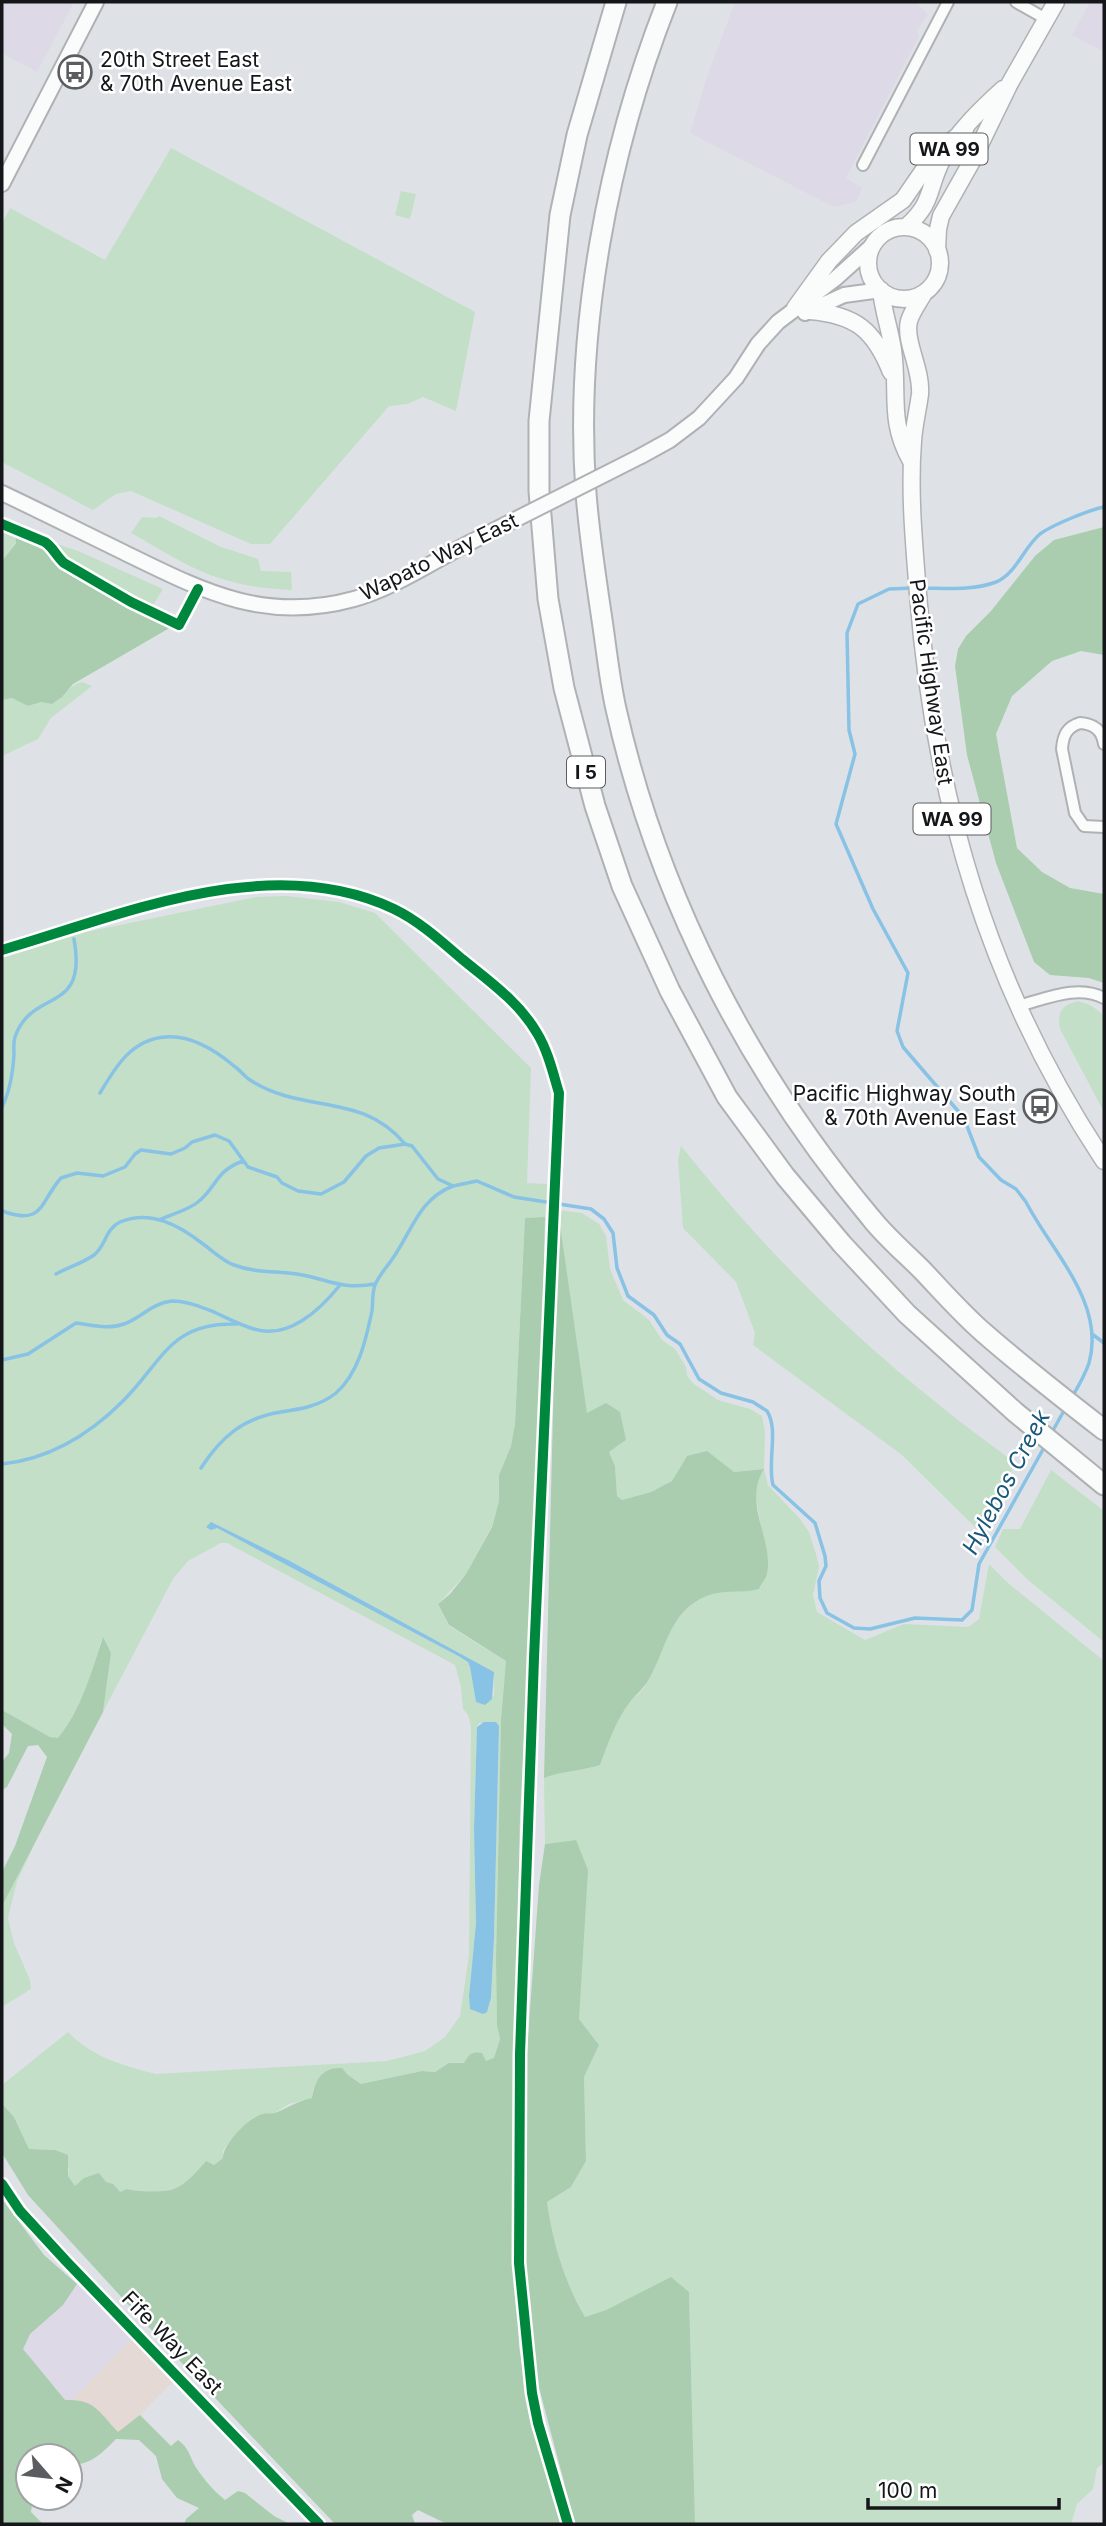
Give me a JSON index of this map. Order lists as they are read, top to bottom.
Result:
{
  "streets": {
    "highway": ["I 5"],
    "main road": ["WA 99", "Wapato Way East", "Pacific Highway East"],
    "street": ["Fife Way East"]
  },
  "crossings": [
    ["WA 99", "Wapato Way East"],
    ["WA 99", "Pacific Highway East"],
    ["Wapato Way East", "Pacific Highway East"]
  ],
  "water": ["Hylebos Creek"],
  "places": {
    "bus stop": ["20th Street East & 70th Avenue East", "Pacific Highway South & 70th Avenue East"]
  },
  "scale_bar": "100 m",
  "north": "bottom right"
}
